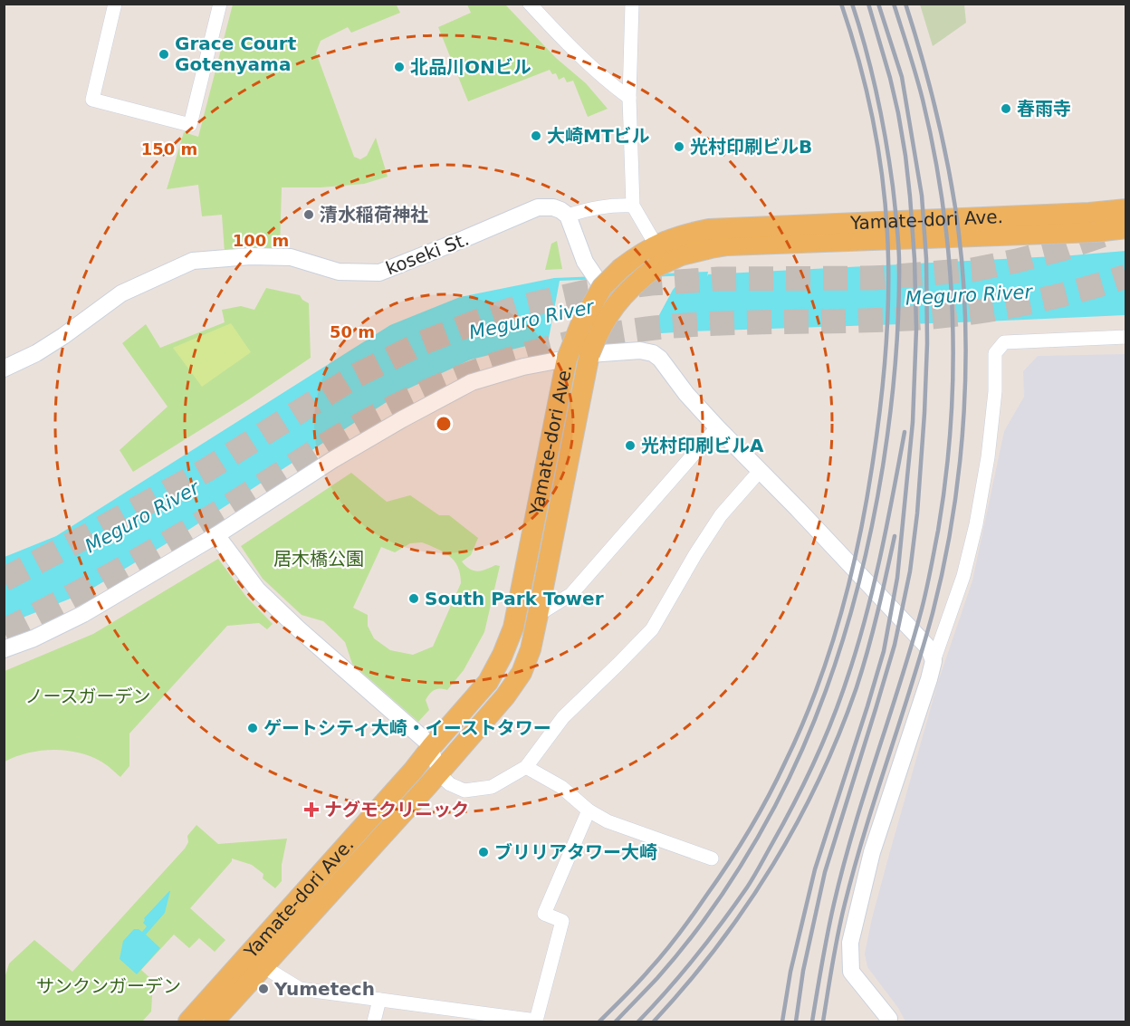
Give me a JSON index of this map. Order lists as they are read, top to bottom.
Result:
{
  "streets": {
    "main road": ["Yamate-dori Ave."],
    "street": ["koseki St."]
  },
  "water": ["Meguro River"],
  "parks": ["居木橋公園", "ノースガーデン", "サンクンガーデン"],
  "places": {
    "other": [
      "Grace Court Gotenyama",
      "北品川ONビル",
      "春雨寺",
      "大崎MTビル",
      "光村印刷ビルB",
      "清水稲荷神社",
      "光村印刷ビルA",
      "South Park Tower",
      "ゲートシティ大崎・イーストタワー",
      "ブリリアタワー大崎",
      "Yumetech"
    ],
    "health": ["ナグモクリニック"]
  },
  "rings": ["150 m", "100 m", "50 m"]
}
